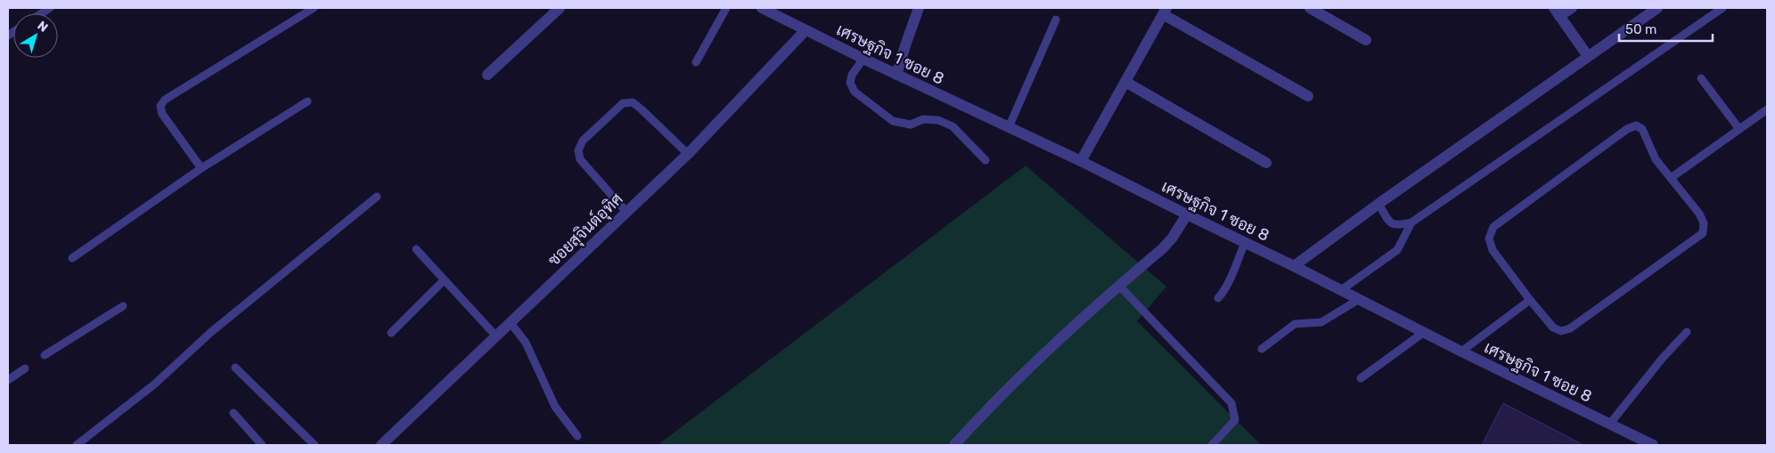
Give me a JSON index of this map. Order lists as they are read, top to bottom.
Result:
{
  "streets": {
    "street": ["เศรษฐกิจ 1 ซอย 8", "ซอยสุจินต์อุทิศ"]
  },
  "crossings": [
    ["เศรษฐกิจ 1 ซอย 8", "ซอยสุจินต์อุทิศ"]
  ],
  "scale_bar": "50 m",
  "north": "top right"
}
